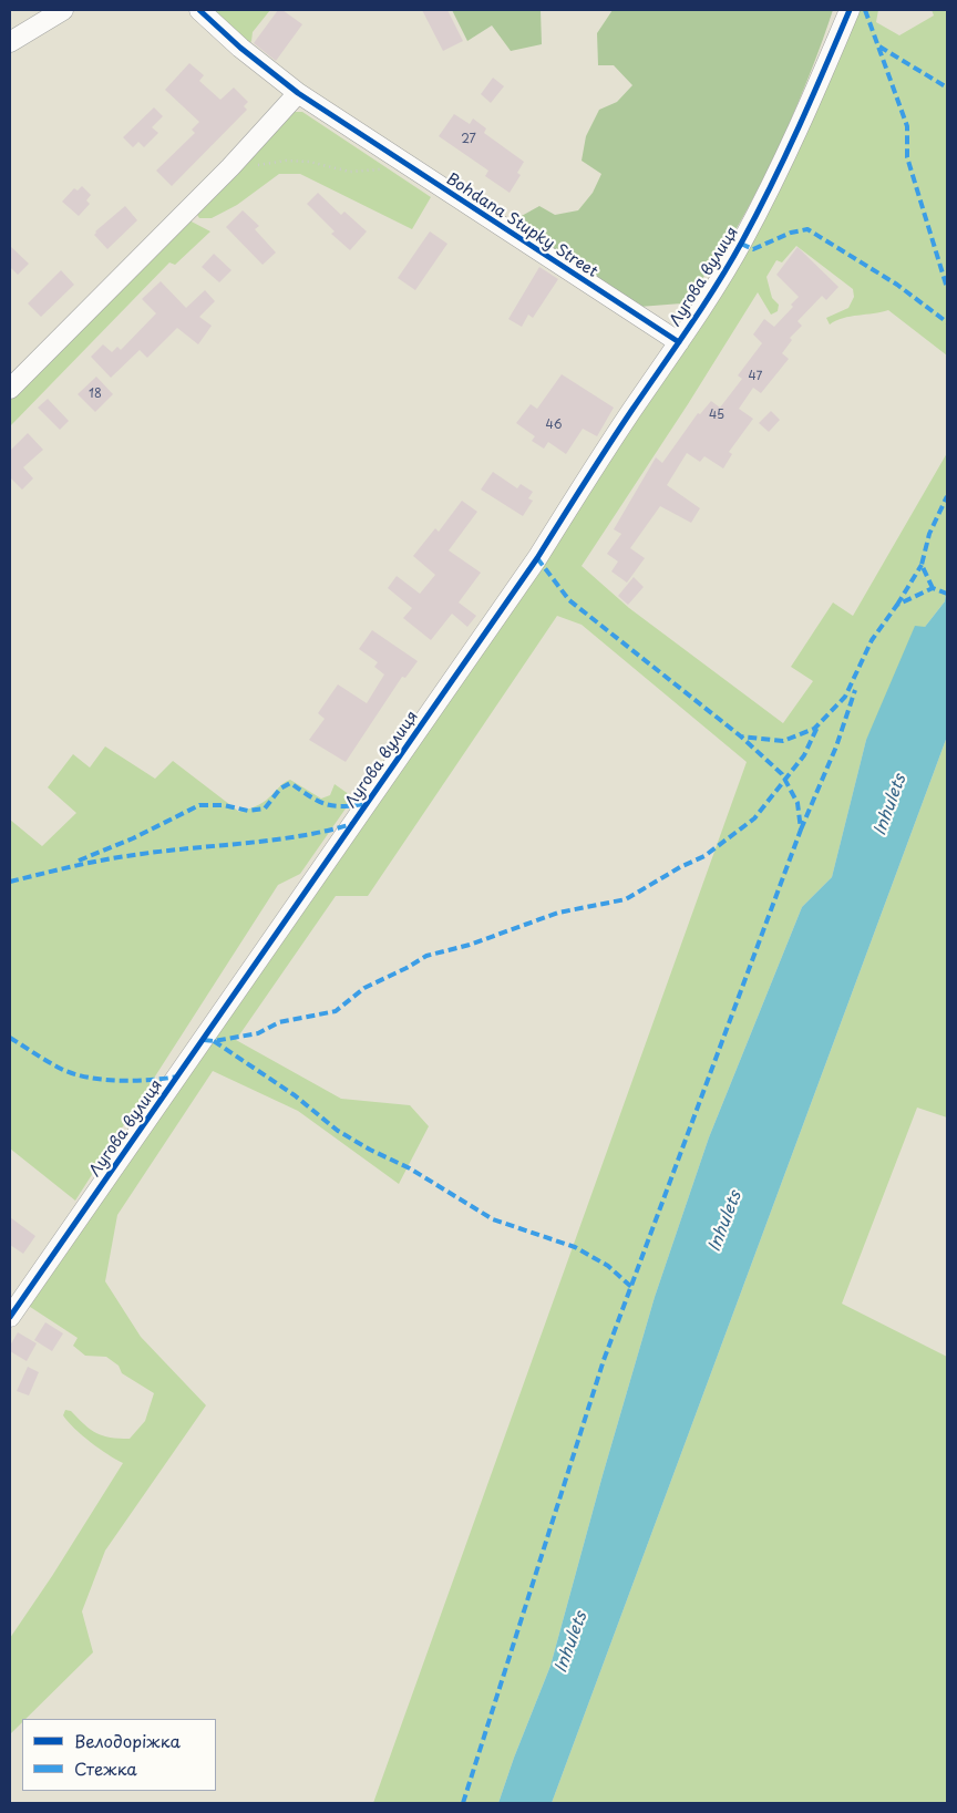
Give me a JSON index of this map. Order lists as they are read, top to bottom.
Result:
{
  "streets": {
    "street": ["Bohdana Stupky Street", "Лугова вулиця"]
  },
  "crossings": [
    ["Bohdana Stupky Street", "Лугова вулиця"]
  ],
  "water": ["Inhulets"],
  "house_numbers": [
    "27",
    "47",
    "18",
    "45",
    "46"
  ],
  "legend": ["Велодоріжка", "Стежка"]
}
